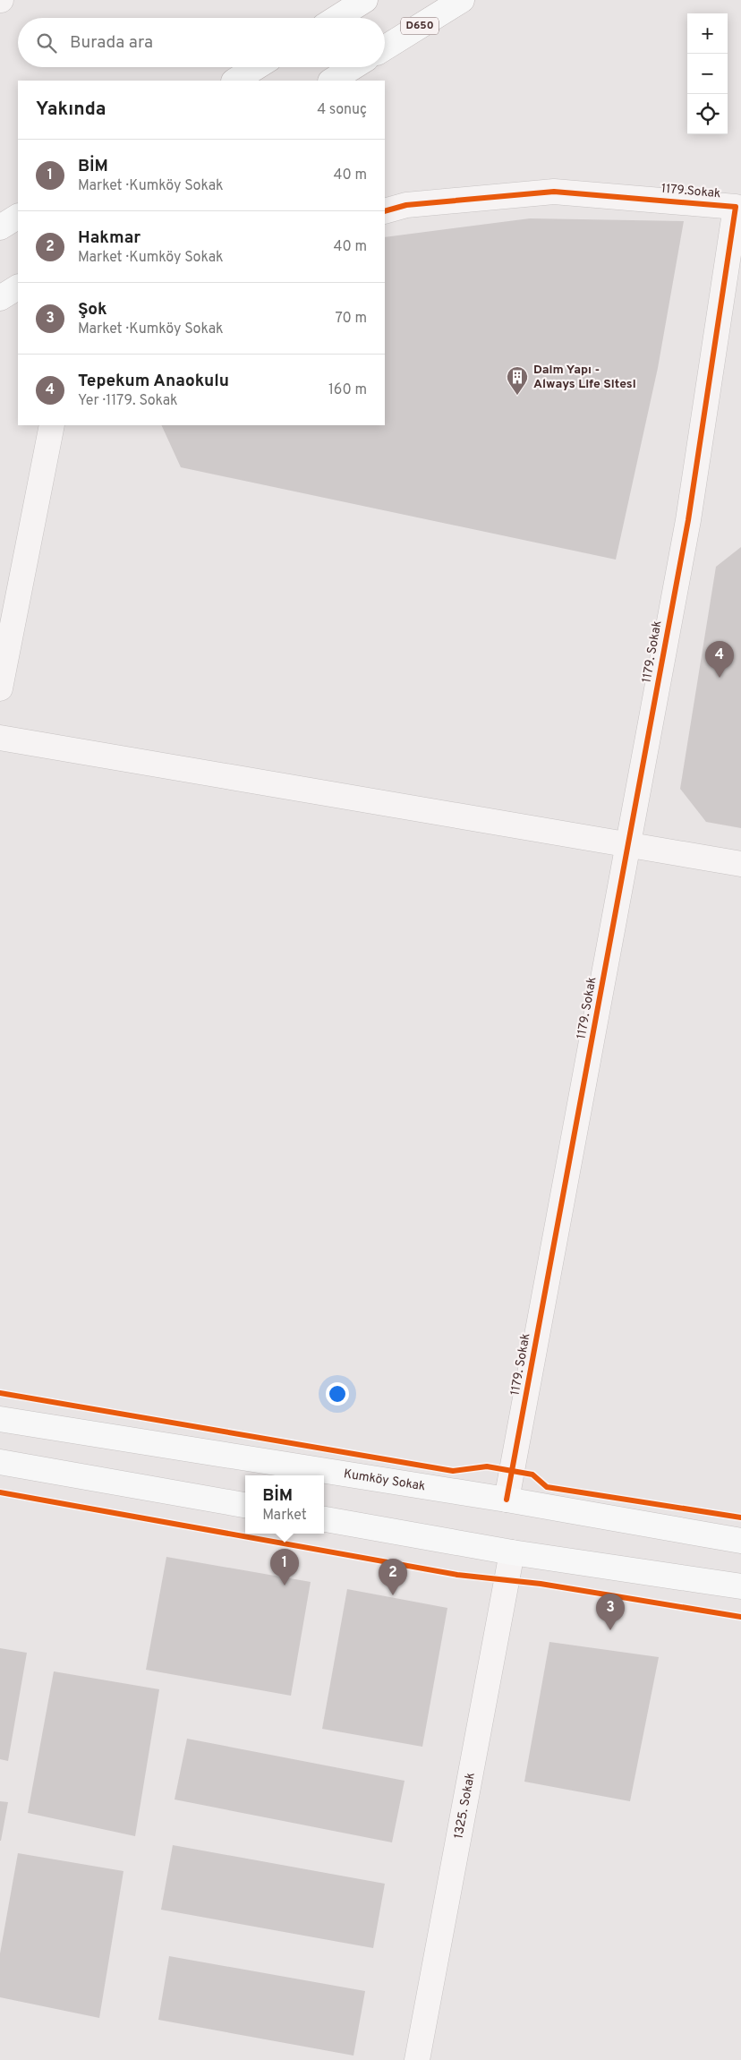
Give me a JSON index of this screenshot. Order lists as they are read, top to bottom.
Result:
{
  "streets": {
    "main road": ["D650", "Kumköy Sokak"],
    "street": ["1179.Sokak", "1179. Sokak", "1325. Sokak"]
  },
  "crossings": [
    ["1179.Sokak", "1179. Sokak"],
    ["1179. Sokak", "Kumköy Sokak"]
  ],
  "places": {
    "building": ["Daim Yapı - Always Life Sitesi"]
  },
  "page": {
    "map_buttons": ["+", "−"],
    "search": "Burada ara",
    "heading": ["Yakında", "4 sonuç"],
    "list": [
      {
        "mark": "1",
        "name": "BİM",
        "note": "Market · Kumköy Sokak",
        "value": "40 m"
      },
      {
        "mark": "2",
        "name": "Hakmar",
        "note": "Market · Kumköy Sokak",
        "value": "40 m"
      },
      {
        "mark": "3",
        "name": "Şok",
        "note": "Market · Kumköy Sokak",
        "value": "70 m"
      },
      {
        "mark": "4",
        "name": "Tepekum Anaokulu",
        "note": "Yer · 1179. Sokak",
        "value": "160 m"
      }
    ],
    "pins": [
      "4",
      "1",
      "2",
      "3"
    ],
    "popup": ["BİM", "Market"]
  }
}
